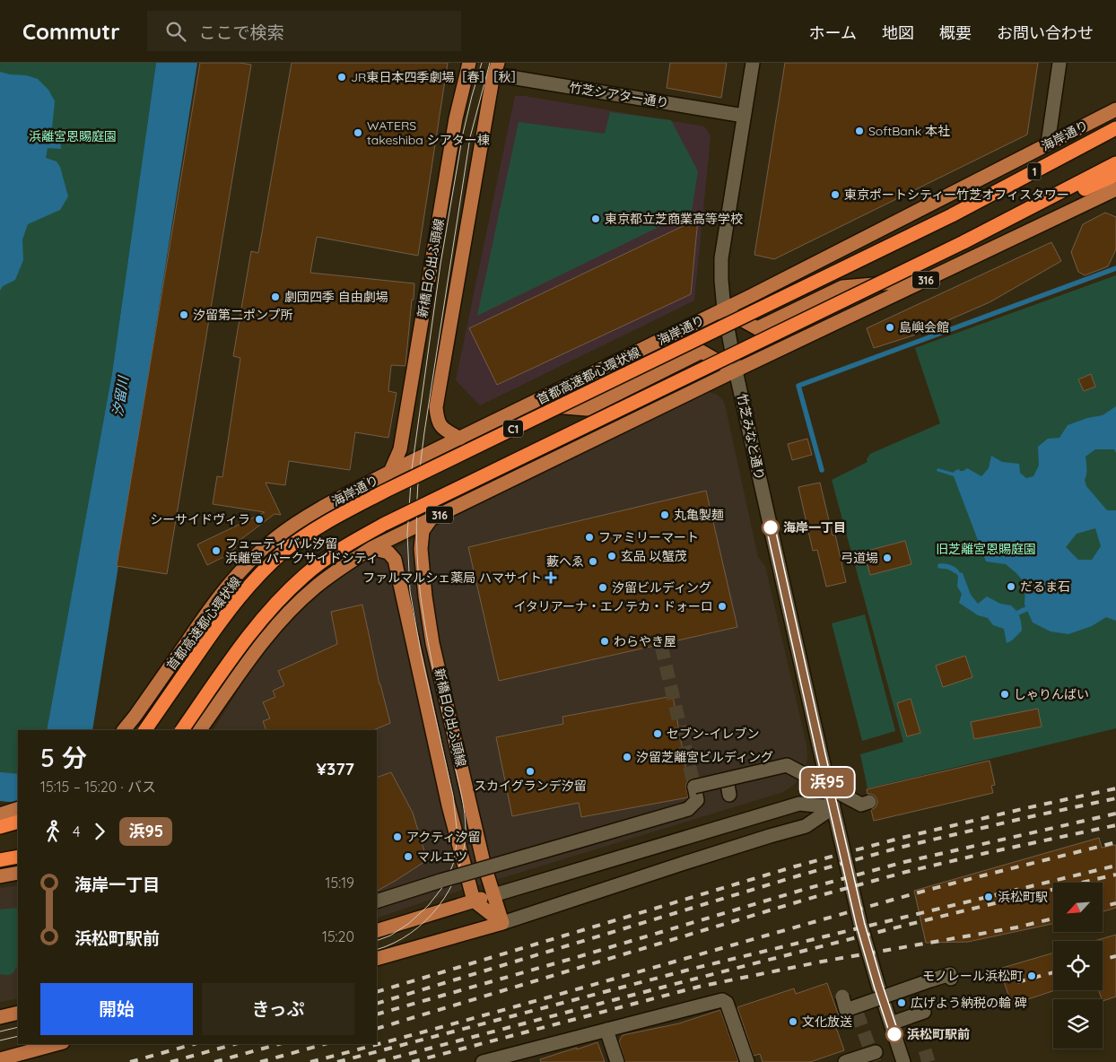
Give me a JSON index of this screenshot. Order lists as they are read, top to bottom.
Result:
{
  "streets": {
    "highway": ["1", "首都高速都心環状線", "C1"],
    "main road": ["海岸通り", "新橋日の出ふ頭線", "316"],
    "street": ["竹芝シアター通り", "竹芝みなと通り"]
  },
  "crossings": [
    ["竹芝シアター通り", "竹芝みなと通り"],
    ["海岸通り", "新橋日の出ふ頭線"],
    ["海岸通り", "316"],
    ["海岸通り", "竹芝みなと通り"],
    ["1", "首都高速都心環状線"],
    ["新橋日の出ふ頭線", "316"],
    ["316", "竹芝みなと通り"]
  ],
  "water": ["汐留川"],
  "parks": ["浜離宮恩賜庭園", "旧芝離宮恩賜庭園"],
  "places": {
    "other": [
      "JR東日本四季劇場［春］［秋］",
      "SoftBank 本社",
      "WATERS takeshiba シアター棟",
      "東京ポートシティー竹芝オフィスタワー",
      "東京都立芝商業高等学校",
      "劇団四季 自由劇場",
      "汐留第二ポンプ所",
      "島嶼会館",
      "丸亀製麺",
      "シーサイドヴィラ",
      "海岸一丁目",
      "ファミリーマート",
      "フューティバル汐留 浜離宮 パークサイドシティ",
      "玄品 以蟹茂",
      "弓道場",
      "藪へゑ",
      "だるま石",
      "汐留ビルディング",
      "イタリアーナ・エノテカ・ドォーロ",
      "わらやき屋",
      "しゃりんばい",
      "セブン-イレブン",
      "汐留芝離宮ビルディング",
      "スカイグランデ汐留",
      "アクティ汐留",
      "マルエツ",
      "浜松町駅",
      "モノレール浜松町",
      "広げよう納税の輪 碑",
      "文化放送",
      "浜松町駅前"
    ],
    "health": ["ファルマルシェ薬局 ハマサイト"]
  },
  "lines": ["bus line 浜95"],
  "north": "bottom left",
  "page": {
    "header": "Commutr",
    "search": "ここで検索",
    "nav": [
      "ホーム",
      "地図",
      "概要",
      "お問い合わせ"
    ],
    "on_map": "浜95",
    "heading": ["5 分", "15:15 – 15:20 · バス", "¥377"],
    "legs": ["4", "浜95"],
    "list": [
      {
        "name": "海岸一丁目",
        "value": "15:19"
      },
      {
        "name": "浜松町駅前",
        "value": "15:20"
      }
    ],
    "buttons": ["開始", "きっぷ"]
  }
}
